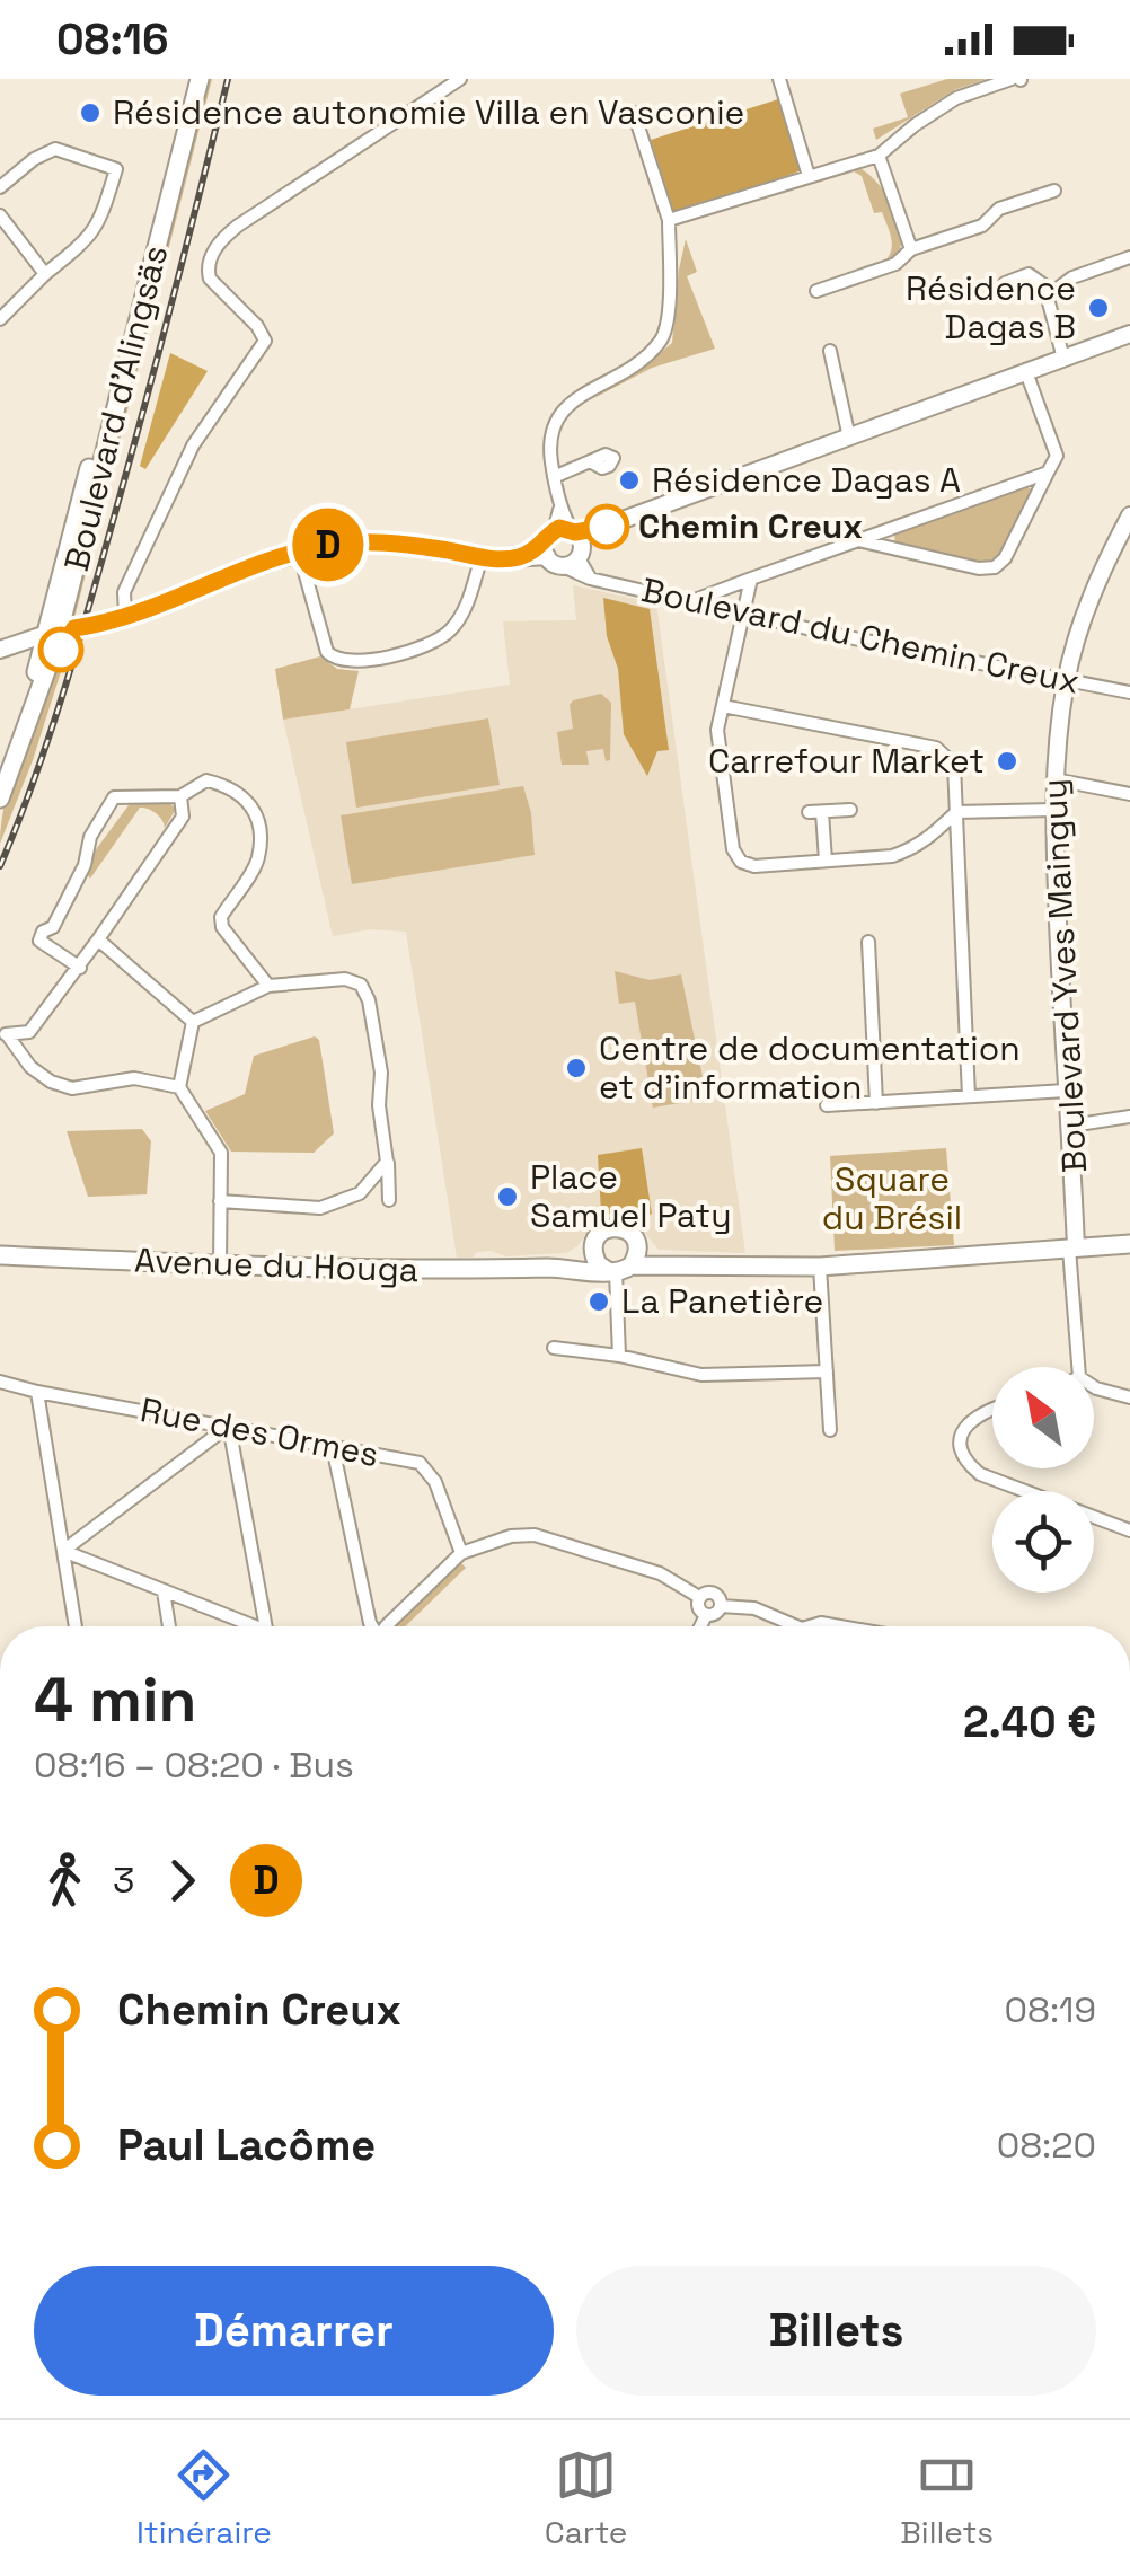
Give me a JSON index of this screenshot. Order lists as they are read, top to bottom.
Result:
{
  "streets": {
    "main road": ["Boulevard d'Alingsäs", "Avenue du Houga"],
    "street": ["Boulevard du Chemin Creux", "Boulevard Yves Mainguy", "Rue des Ormes"]
  },
  "crossings": [
    ["Boulevard du Chemin Creux", "Boulevard Yves Mainguy"]
  ],
  "parks": ["Square du Brésil"],
  "places": [
    "Résidence autonomie Villa en Vasconie",
    "Résidence Dagas B",
    "Résidence Dagas A",
    "Chemin Creux",
    "Carrefour Market",
    "Centre de documentation et d'information",
    "Place Samuel Paty",
    "La Panetière"
  ],
  "lines": ["bus line D"],
  "north": "top left",
  "page": {
    "status": "08:16",
    "on_map": "D",
    "heading": ["4 min", "08:16 – 08:20 · Bus", "2.40 €"],
    "legs": ["3", "D"],
    "list": [
      {
        "name": "Chemin Creux",
        "value": "08:19"
      },
      {
        "name": "Paul Lacôme",
        "value": "08:20"
      }
    ],
    "buttons": ["Démarrer", "Billets"],
    "tabs": ["Itinéraire", "Carte", "Billets"]
  }
}
